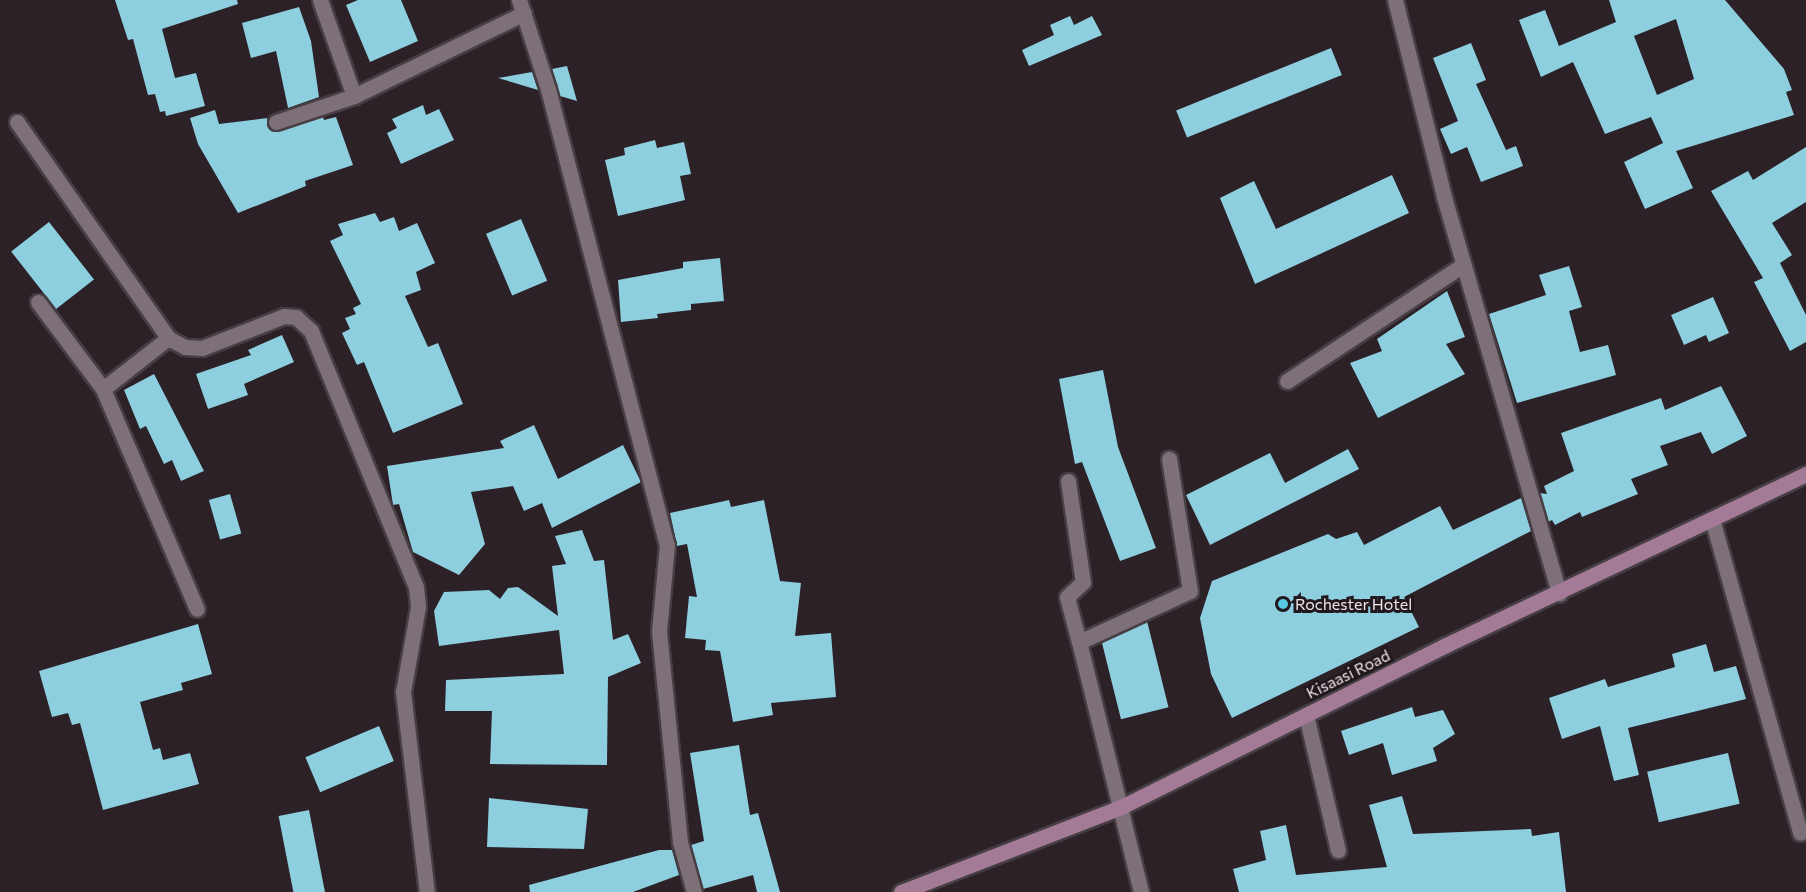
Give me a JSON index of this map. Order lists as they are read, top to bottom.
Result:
{
  "streets": {
    "main road": ["Kisaasi Road"]
  },
  "places": ["Rochester Hotel"]
}
